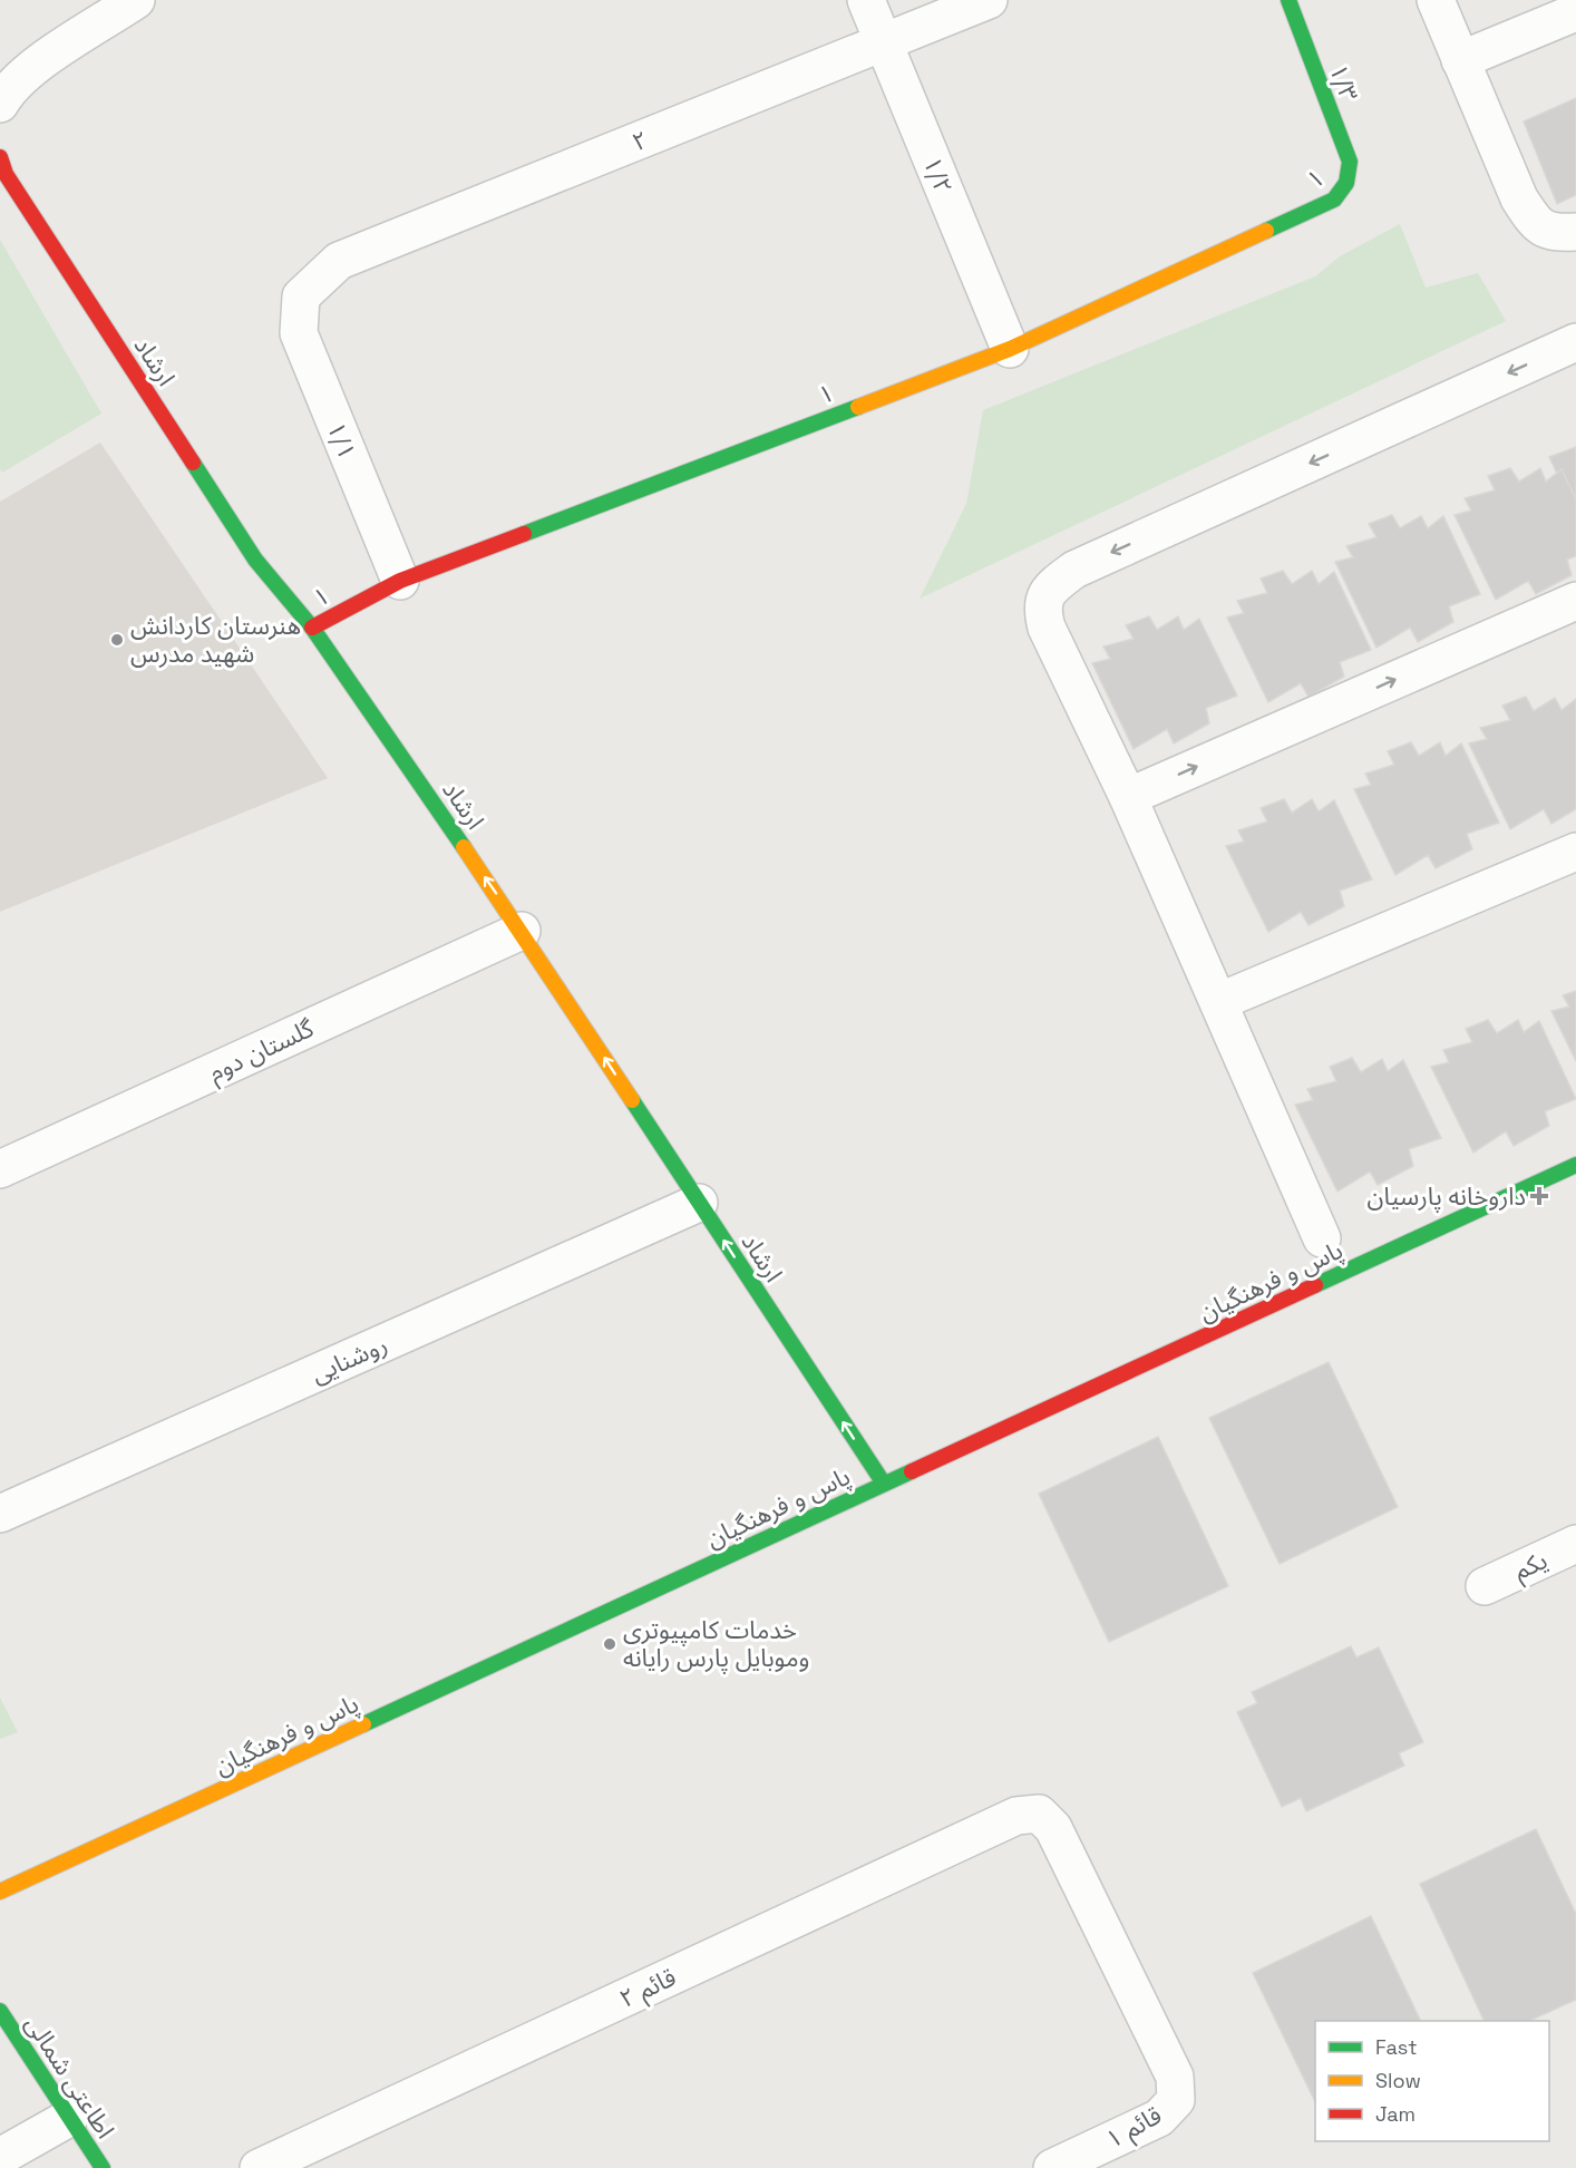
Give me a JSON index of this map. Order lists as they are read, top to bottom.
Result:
{
  "streets": {
    "street": [
      "۱/۳",
      "۲",
      "۱/۲",
      "۱",
      "ارشاد",
      "۱/۱",
      "گلستان دوم",
      "پاس و فرهنگیان",
      "روشنایی",
      "یکم",
      "قائم ۲",
      "اطاعتی شمالی",
      "قائم ۱"
    ]
  },
  "crossings": [
    ["۱/۳", "۱"],
    ["۲", "۱/۲"],
    ["۲", "۱/۱"],
    ["۱/۲", "۱"],
    ["۱", "ارشاد"],
    ["۱", "۱/۱"],
    ["ارشاد", "گلستان دوم"],
    ["ارشاد", "پاس و فرهنگیان"],
    ["ارشاد", "روشنایی"],
    ["قائم ۲", "قائم ۱"]
  ],
  "one_way": ["ارشاد"],
  "places": {
    "other": ["هنرستان کاردانش شهید مدرس", "خدمات کامپیوتری وموبایل پارس رایانه"],
    "health": ["داروخانه پارسیان"]
  },
  "legend": ["Fast", "Slow", "Jam"]
}
